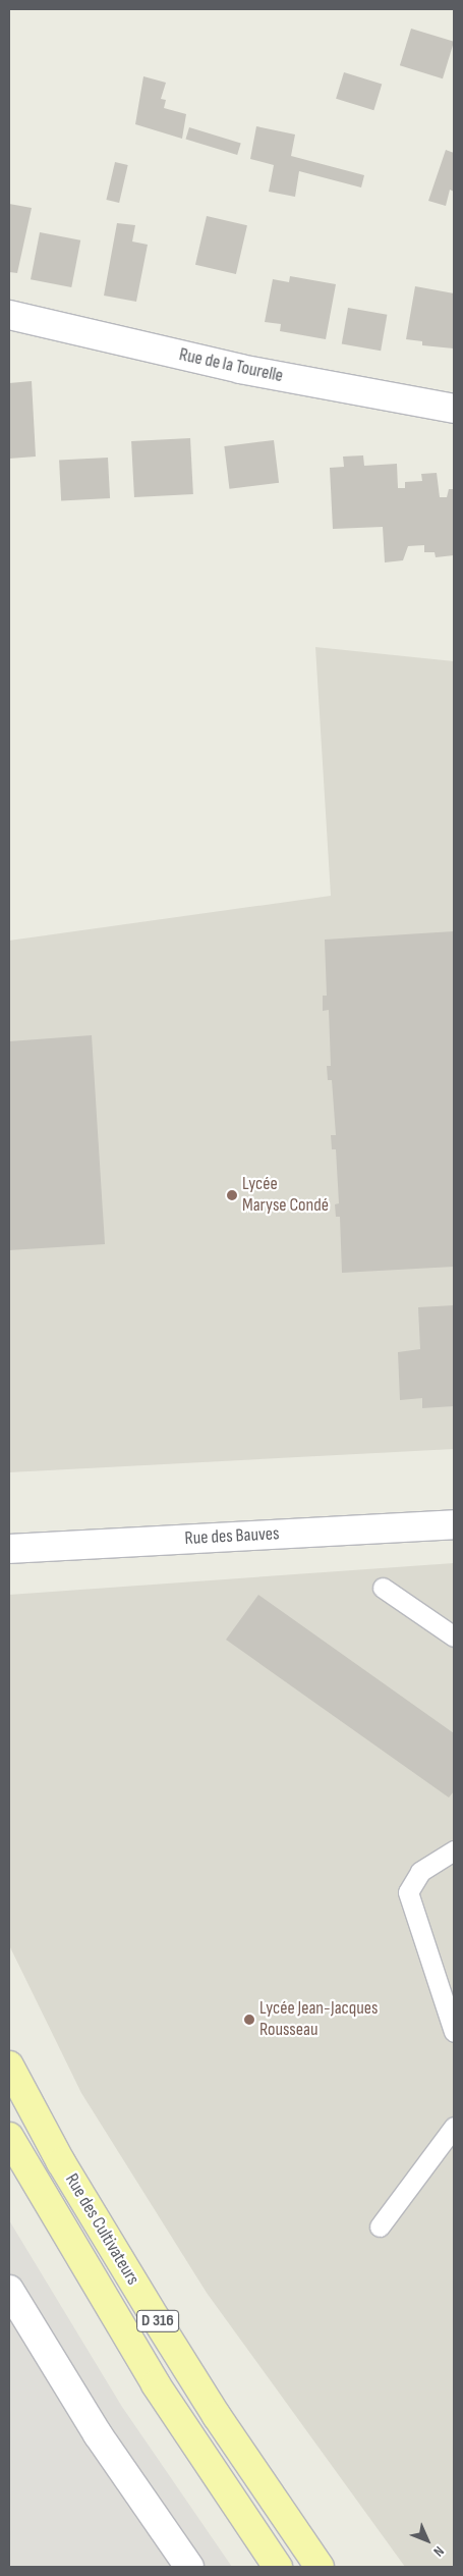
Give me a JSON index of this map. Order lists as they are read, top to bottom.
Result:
{
  "streets": {
    "main road": ["Rue des Cultivateurs", "D 316"],
    "street": ["Rue de la Tourelle", "Rue des Bauves"]
  },
  "places": ["Lycée Maryse Condé", "Lycée Jean-Jacques Rousseau"],
  "north": "bottom right"
}
